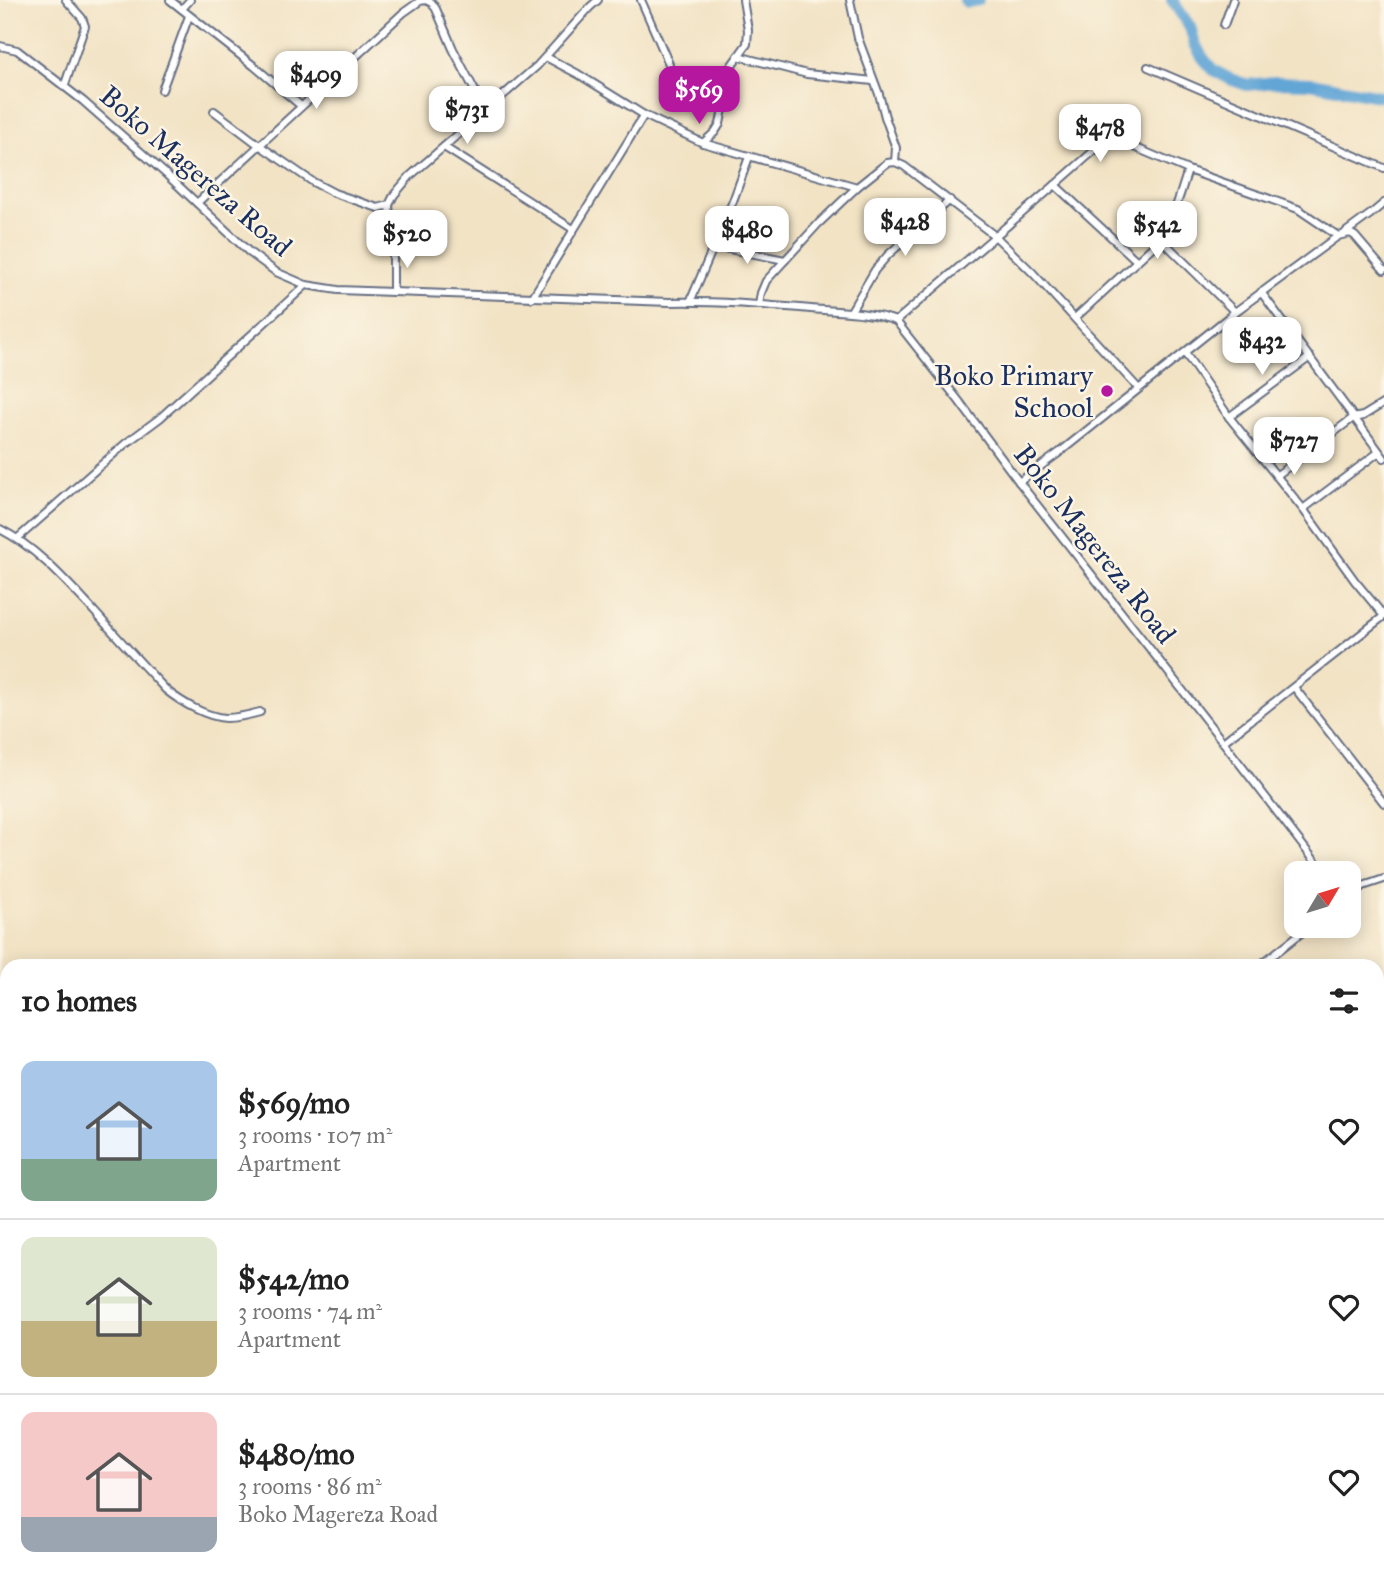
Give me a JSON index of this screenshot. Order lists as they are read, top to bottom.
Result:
{
  "streets": {
    "street": ["Boko Magereza Road"]
  },
  "places": ["Boko Primary School"],
  "north": "top right",
  "page": {
    "price": [
      "$409",
      "$569",
      "$731",
      "$478",
      "$428",
      "$542",
      "$480",
      "$520",
      "$432",
      "$727"
    ],
    "heading": "10 homes",
    "list": [
      {
        "name": "$569/mo",
        "note": "3 rooms · 107 m² · Apartment"
      },
      {
        "name": "$542/mo",
        "note": "3 rooms · 74 m² · Apartment"
      },
      {
        "name": "$480/mo",
        "note": "3 rooms · 86 m² · Boko Magereza Road"
      }
    ]
  }
}
